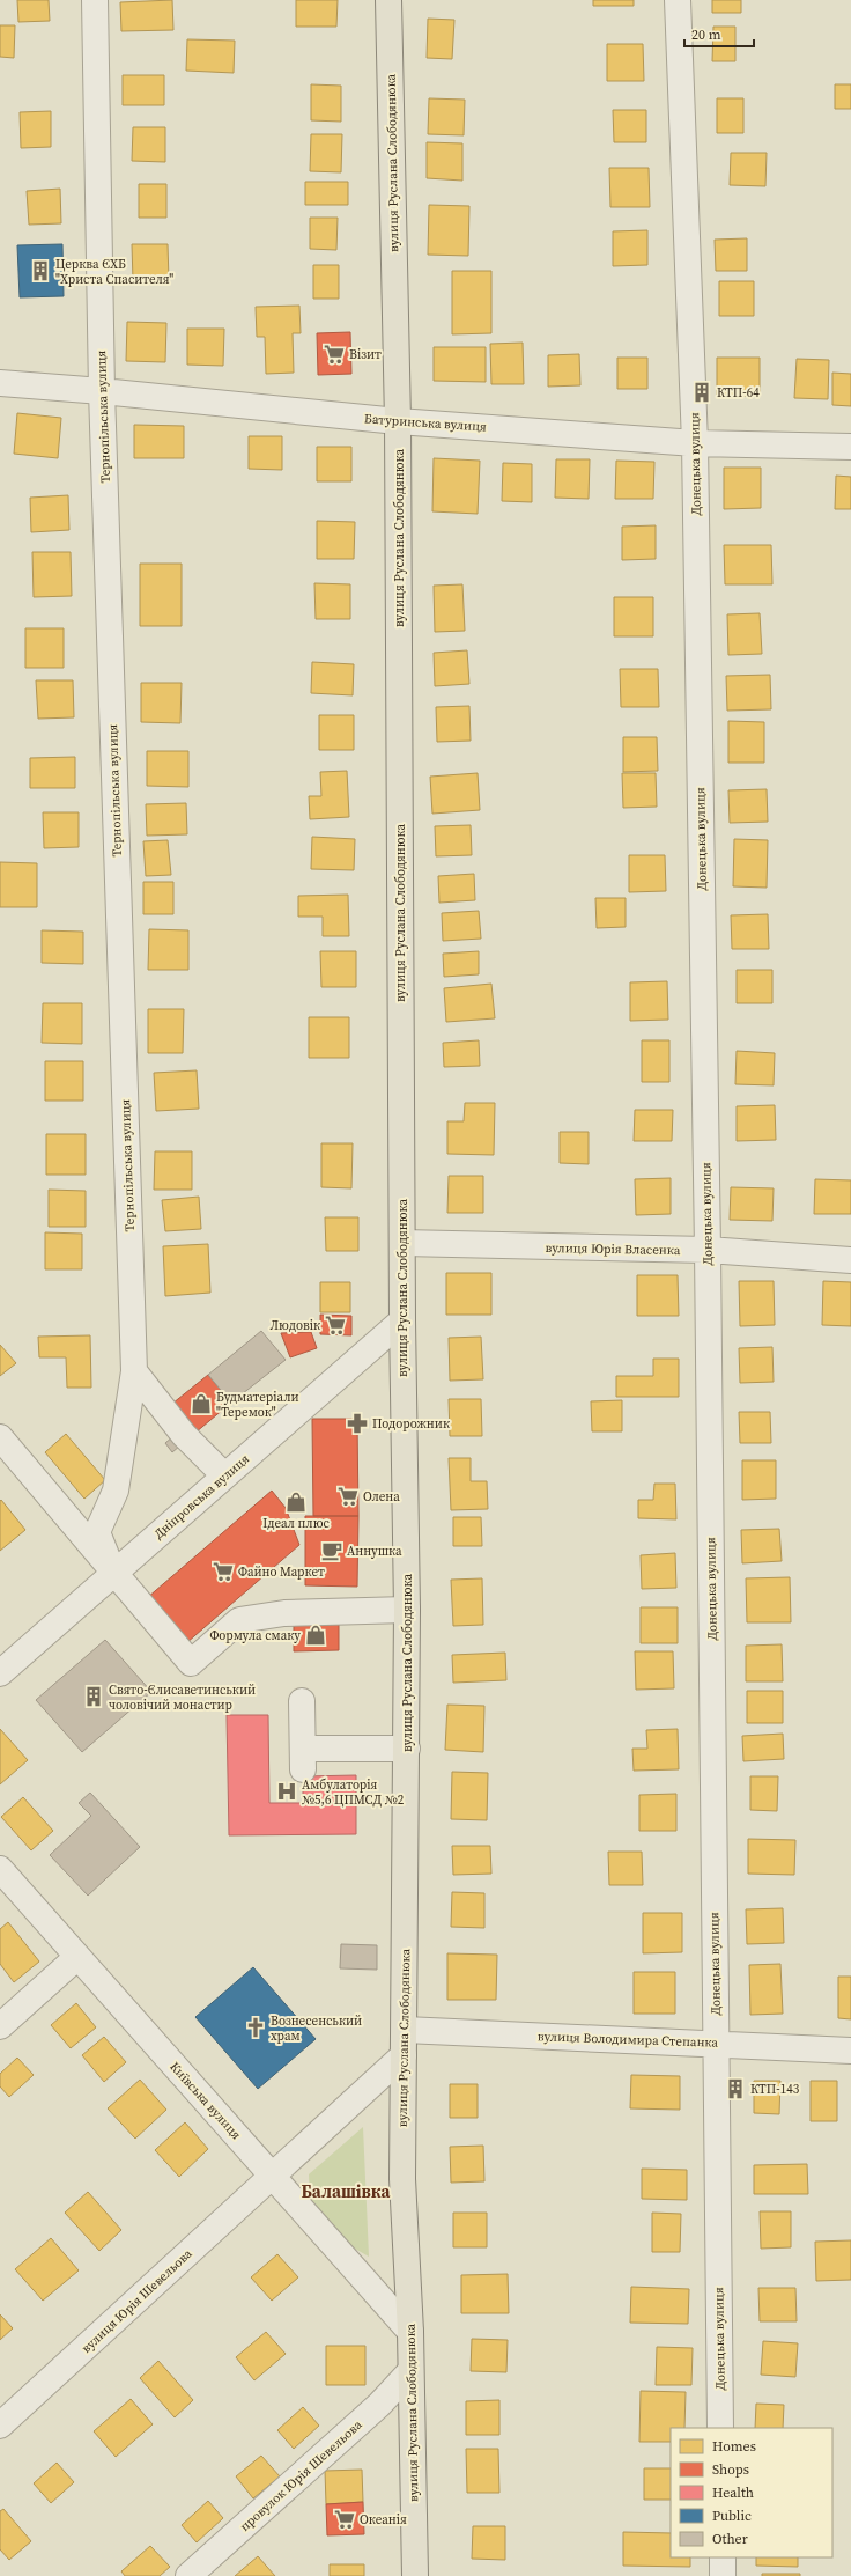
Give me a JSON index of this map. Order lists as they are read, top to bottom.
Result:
{
  "streets": {
    "main road": ["вулиця Руслана Слободянюка"],
    "street": [
      "Тернопільська вулиця",
      "Батуринська вулиця",
      "Донецька вулиця",
      "вулиця Юрія Власенка",
      "Дніпровська вулиця",
      "вулиця Володимира Степанка",
      "Київська вулиця",
      "вулиця Юрія Шевельова",
      "провулок Юрія Шевельова"
    ]
  },
  "crossings": [
    ["вулиця Руслана Слободянюка", "Батуринська вулиця"],
    ["вулиця Руслана Слободянюка", "вулиця Юрія Власенка"],
    ["вулиця Руслана Слободянюка", "Дніпровська вулиця"],
    ["вулиця Руслана Слободянюка", "вулиця Володимира Степанка"],
    ["вулиця Руслана Слободянюка", "Київська вулиця"],
    ["вулиця Руслана Слободянюка", "вулиця Юрія Шевельова"],
    ["вулиця Руслана Слободянюка", "провулок Юрія Шевельова"],
    ["Тернопільська вулиця", "Батуринська вулиця"],
    ["Тернопільська вулиця", "Дніпровська вулиця"],
    ["Батуринська вулиця", "Донецька вулиця"],
    ["Донецька вулиця", "вулиця Юрія Власенка"],
    ["Донецька вулиця", "вулиця Володимира Степанка"],
    ["Київська вулиця", "вулиця Юрія Шевельова"]
  ],
  "districts": ["Балашівка"],
  "places": {
    "building": [
      "Церква ЄХБ \"Христа Спасителя\"",
      "КТП-64",
      "Свято-Єлисаветинський чоловічий монастир",
      "КТП-143"
    ],
    "supermarket": [
      "Візит",
      "Людовік",
      "Олена",
      "Файно Маркет",
      "Океанія"
    ],
    "shop": ["Будматеріали \"Теремок\"", "Ідеал плюс", "Формула смаку"],
    "pharmacy": ["Подорожник"],
    "cafe": ["Аннушка"],
    "hospital": ["Амбулаторія №5,6 ЦПМСД №2"],
    "church": ["Вознесенський храм"]
  },
  "legend": [
    "Homes",
    "Shops",
    "Health",
    "Public",
    "Other"
  ],
  "scale_bar": "20 m"
}
